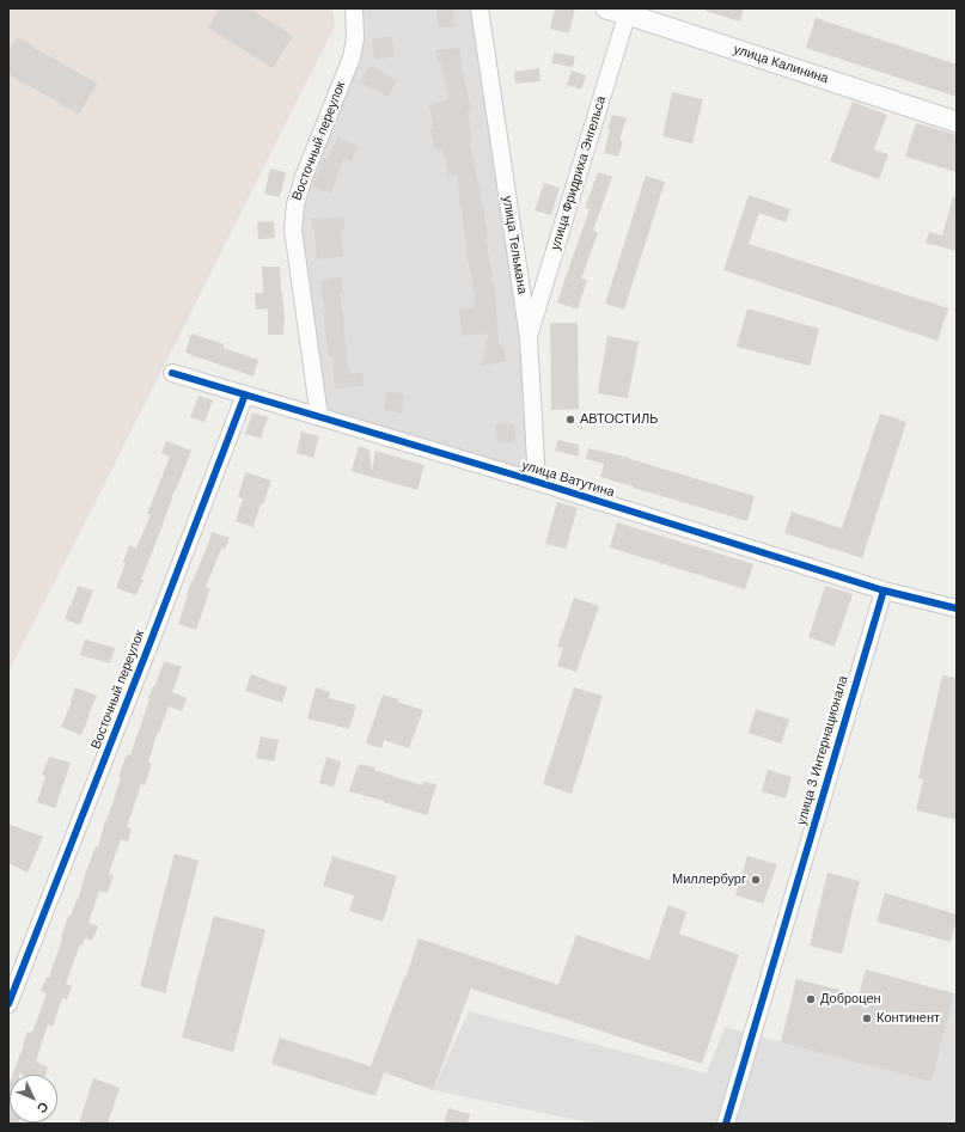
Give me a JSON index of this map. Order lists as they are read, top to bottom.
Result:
{
  "streets": {
    "street": [
      "улица Калинина",
      "Восточный переулок",
      "улица Фридриха Энгельса",
      "улица Тельмана",
      "улица Ватутина",
      "улица 3 Интернационала"
    ]
  },
  "crossings": [
    ["улица Калинина", "улица Фридриха Энгельса"],
    ["Восточный переулок", "улица Ватутина"],
    ["улица Фридриха Энгельса", "улица Тельмана"],
    ["улица Тельмана", "улица Ватутина"],
    ["улица Ватутина", "улица 3 Интернационала"]
  ],
  "places": [
    "АВТОСТИЛЬ",
    "Миллербург",
    "Доброцен",
    "Континент"
  ],
  "north": "bottom right"
}
